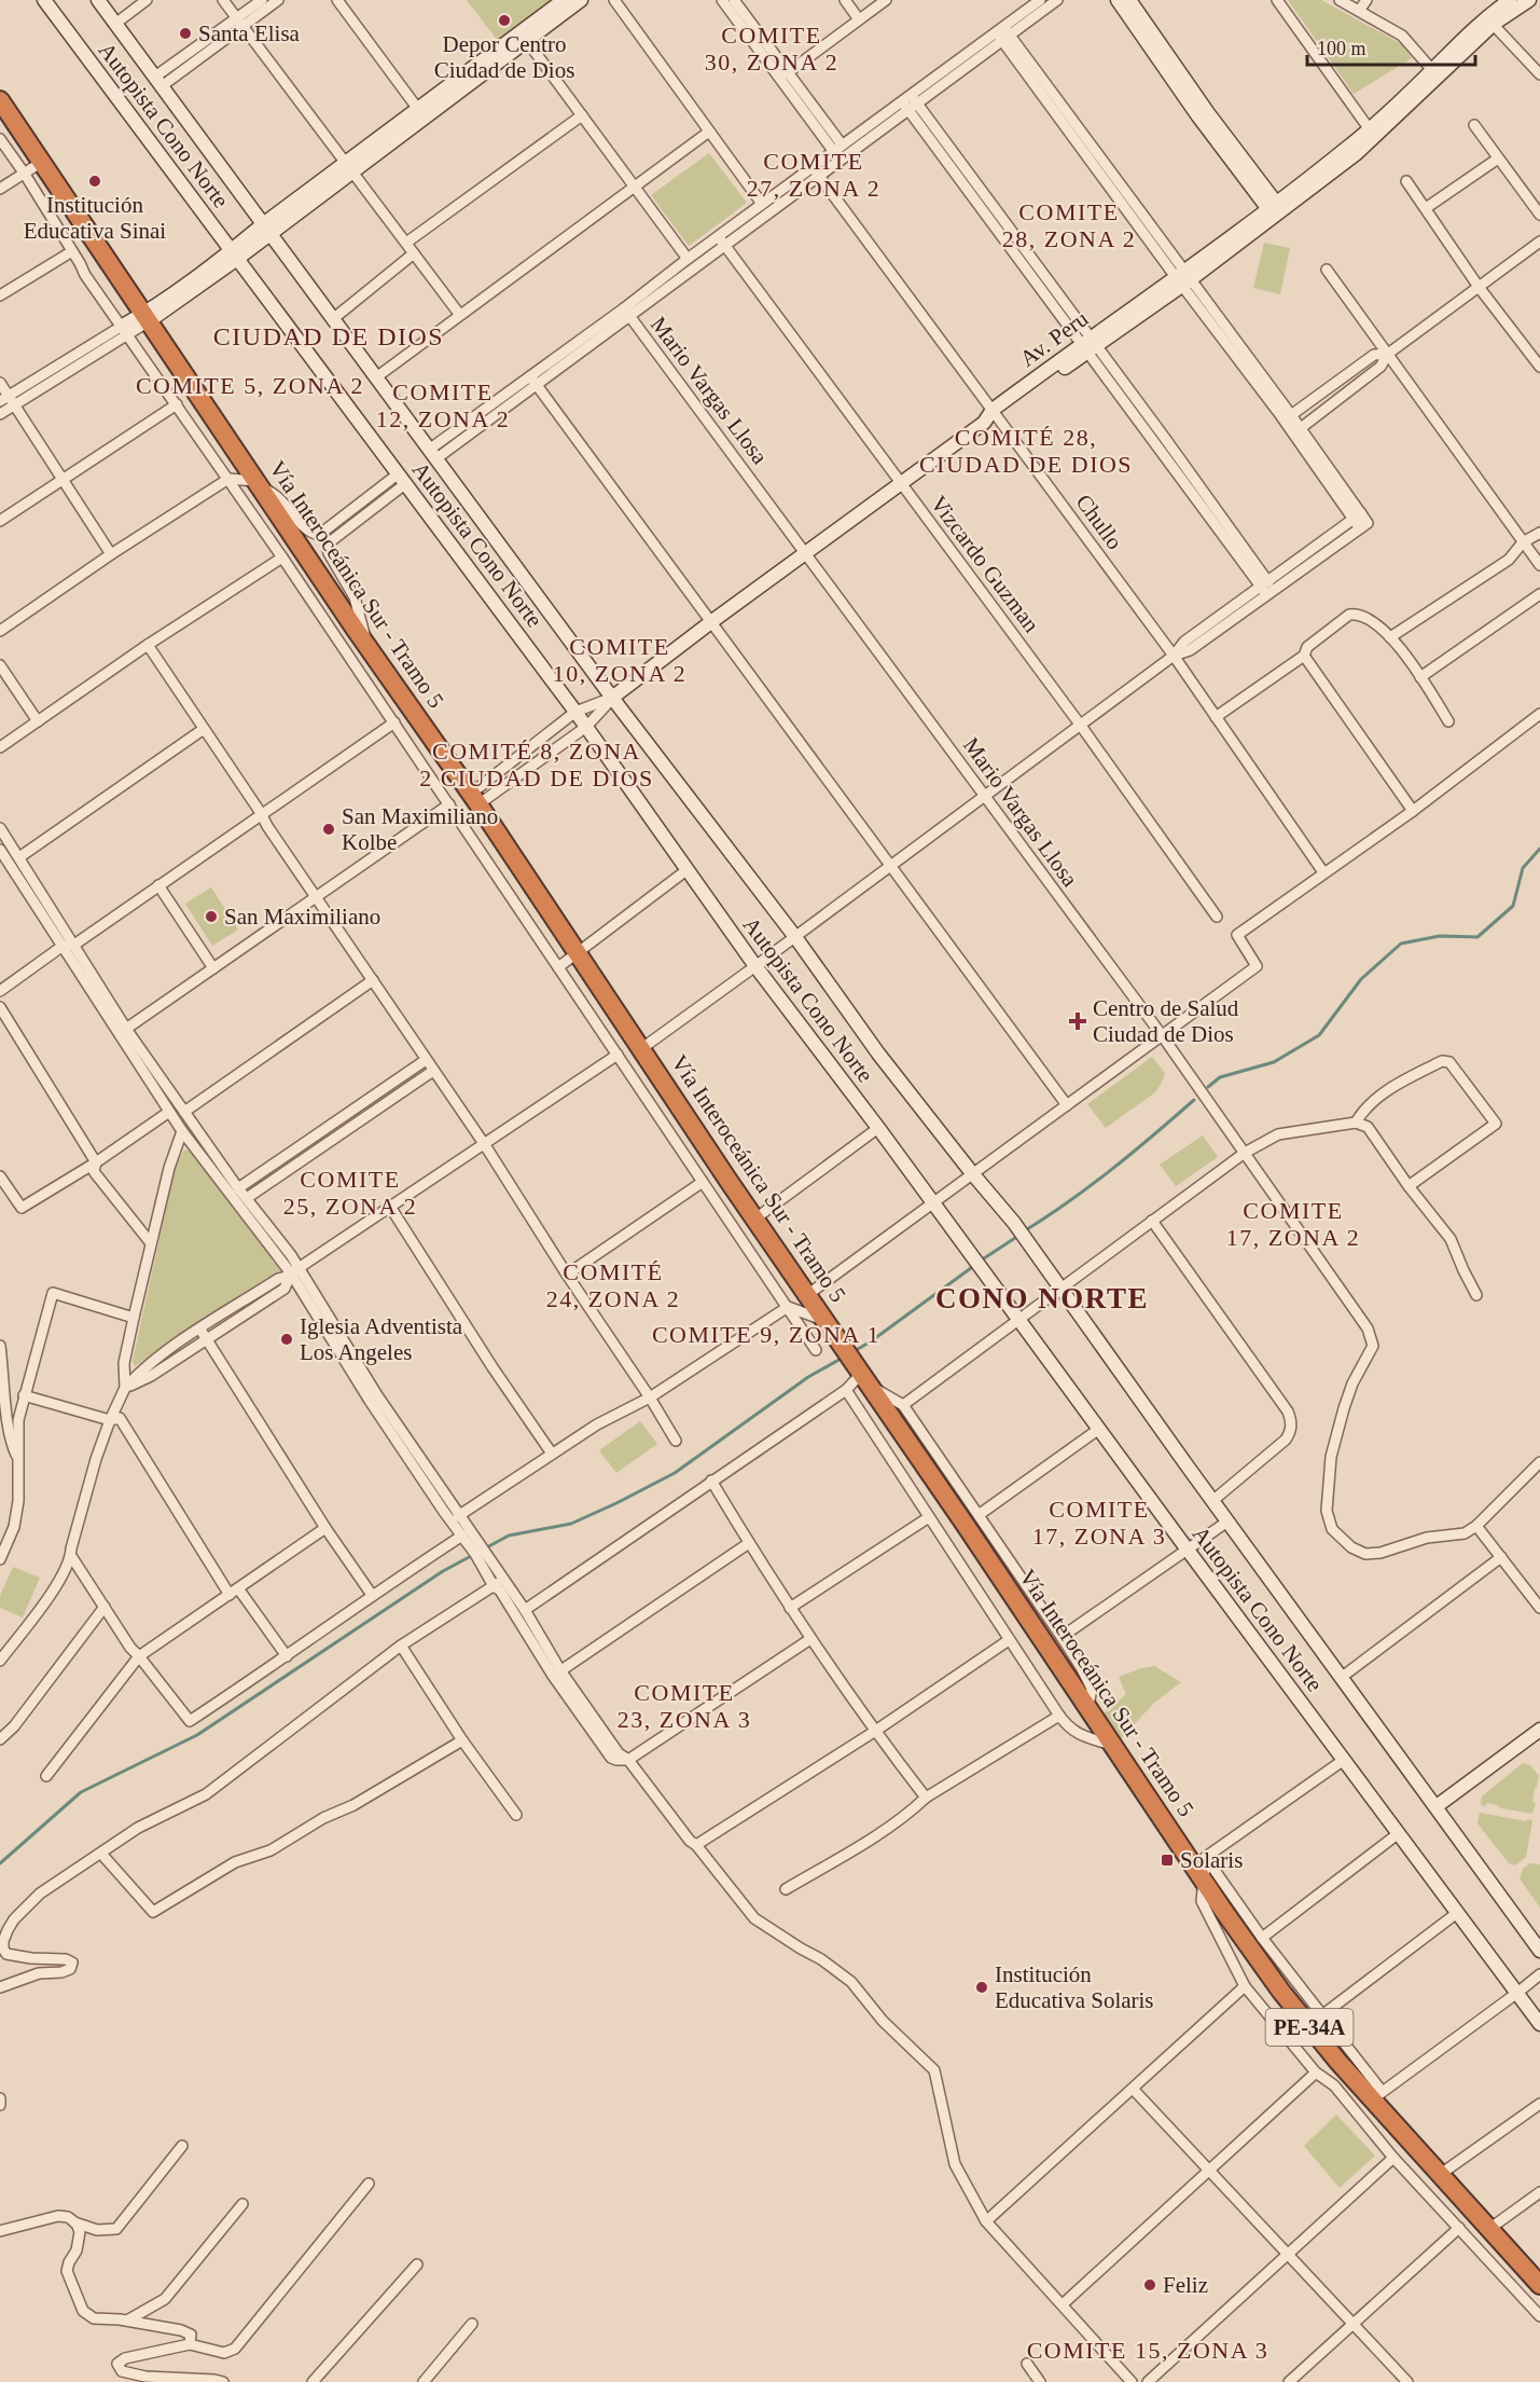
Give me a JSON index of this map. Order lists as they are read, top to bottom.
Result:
{
  "streets": {
    "highway": ["Vía Interoceánica Sur - Tramo 5", "PE-34A"],
    "main road": ["Autopista Cono Norte", "Av. Peru"],
    "street": ["Mario Vargas Llosa", "Chullo", "Vizcardo Guzman"]
  },
  "crossings": [
    ["Autopista Cono Norte", "Av. Peru"],
    ["Av. Peru", "Mario Vargas Llosa"],
    ["Av. Peru", "Chullo"],
    ["Av. Peru", "Vizcardo Guzman"]
  ],
  "districts": [
    "COMITE 30, ZONA 2",
    "COMITE 27, ZONA 2",
    "COMITE 28, ZONA 2",
    "CIUDAD DE DIOS",
    "COMITE 5, ZONA 2",
    "COMITE 12, ZONA 2",
    "COMITÉ 28, CIUDAD DE DIOS",
    "COMITE 10, ZONA 2",
    "COMITÉ 8, ZONA 2 CIUDAD DE DIOS",
    "COMITE 25, ZONA 2",
    "COMITE 17, ZONA 2",
    "COMITÉ 24, ZONA 2",
    "CONO NORTE",
    "COMITE 9, ZONA 1",
    "COMITE 17, ZONA 3",
    "COMITE 23, ZONA 3",
    "COMITE 15, ZONA 3"
  ],
  "places": {
    "other": [
      "Depor Centro Ciudad de Dios",
      "Santa Elisa",
      "Institución Educativa Sinai",
      "San Maximiliano Kolbe",
      "San Maximiliano",
      "Iglesia Adventista Los Angeles",
      "Institución Educativa Solaris",
      "Feliz"
    ],
    "health": ["Centro de Salud Ciudad de Dios"],
    "transit": ["Solaris"]
  },
  "scale_bar": "100 m"
}
